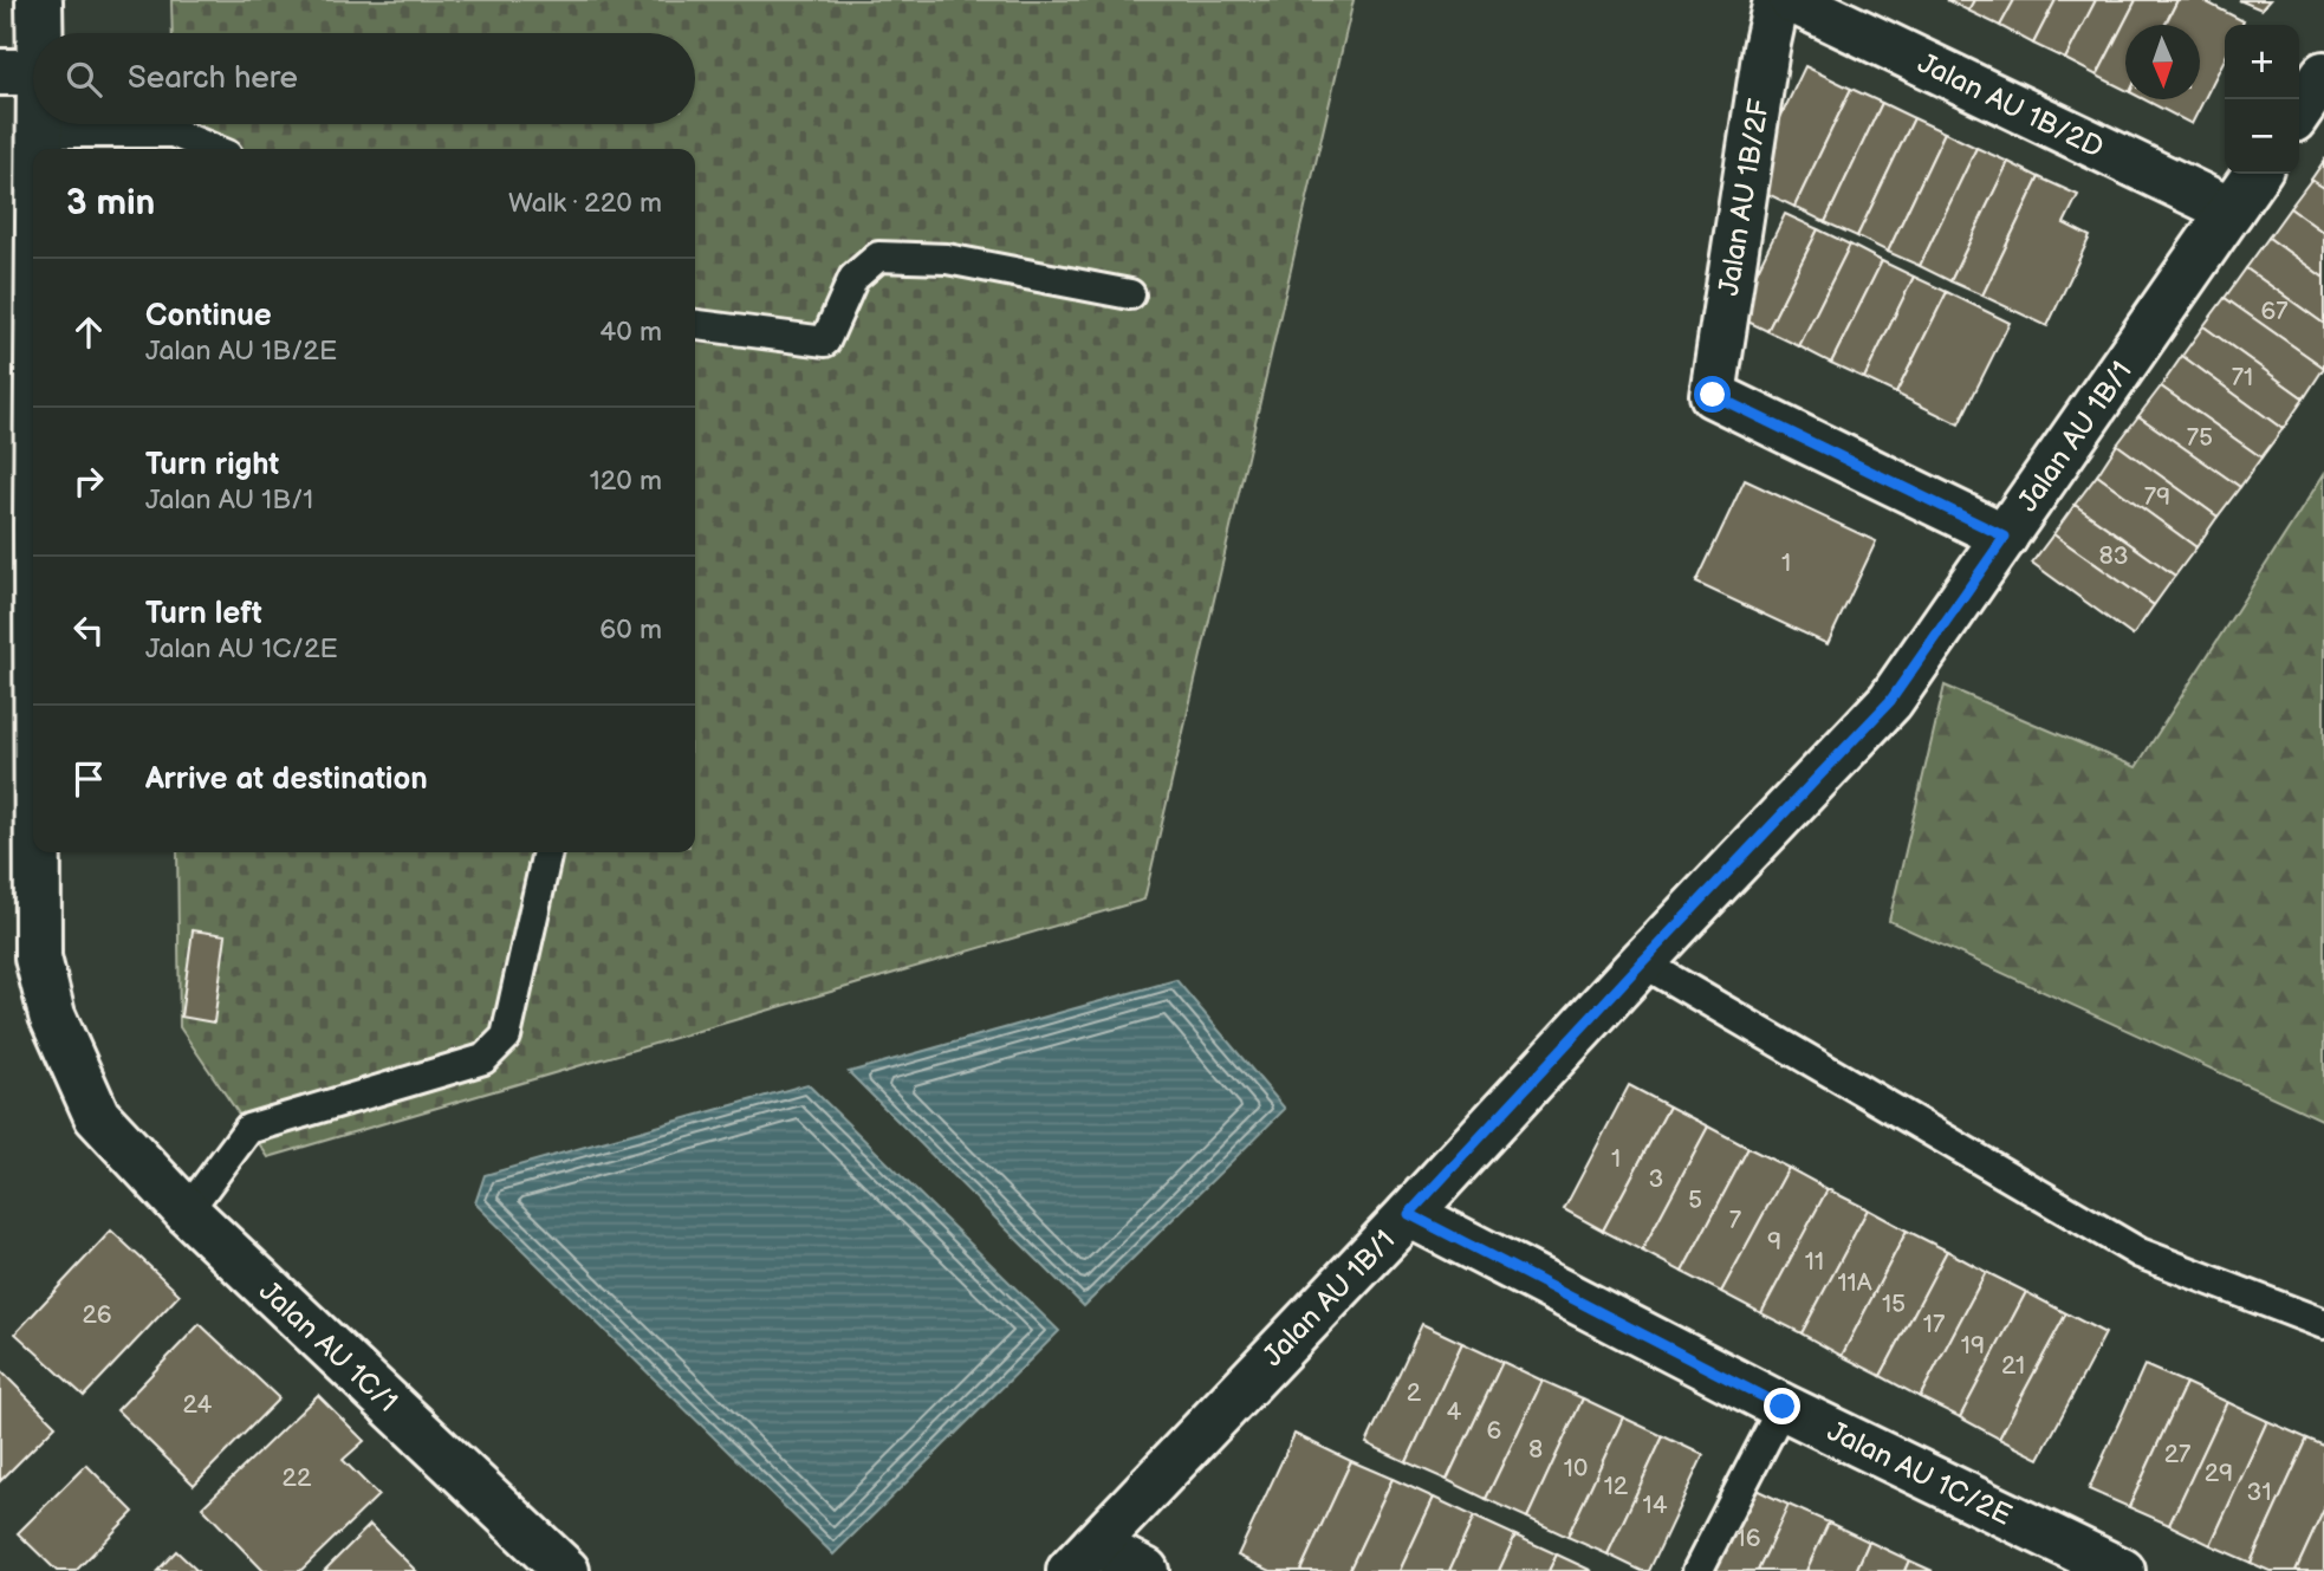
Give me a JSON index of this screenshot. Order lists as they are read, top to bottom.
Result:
{
  "streets": {
    "street": [
      "Jalan AU 1B/2D",
      "Jalan AU 1B/2F",
      "Jalan AU 1B/1",
      "Jalan AU 1C/1",
      "Jalan AU 1C/2E"
    ]
  },
  "crossings": [
    ["Jalan AU 1B/2D", "Jalan AU 1B/1"],
    ["Jalan AU 1B/2F", "Jalan AU 1B/1"],
    ["Jalan AU 1B/1", "Jalan AU 1C/2E"]
  ],
  "house_numbers": [
    "67",
    "71",
    "75",
    "79",
    "83",
    "1",
    "1",
    "3",
    "5",
    "7",
    "9",
    "11",
    "11A",
    "15",
    "26",
    "17",
    "19",
    "21",
    "2",
    "24",
    "4",
    "6",
    "8",
    "27",
    "10",
    "29",
    "22",
    "12",
    "31",
    "14",
    "16"
  ],
  "north": "bottom",
  "page": {
    "map_buttons": ["+", "−"],
    "search": "Search here",
    "heading": ["3 min", "Walk · 220 m"],
    "list": [
      ["Continue", "Jalan AU 1B/2E", "40 m"],
      ["Turn right", "Jalan AU 1B/1", "120 m"],
      ["Turn left", "Jalan AU 1C/2E", "60 m"],
      "Arrive at destination"
    ]
  }
}
